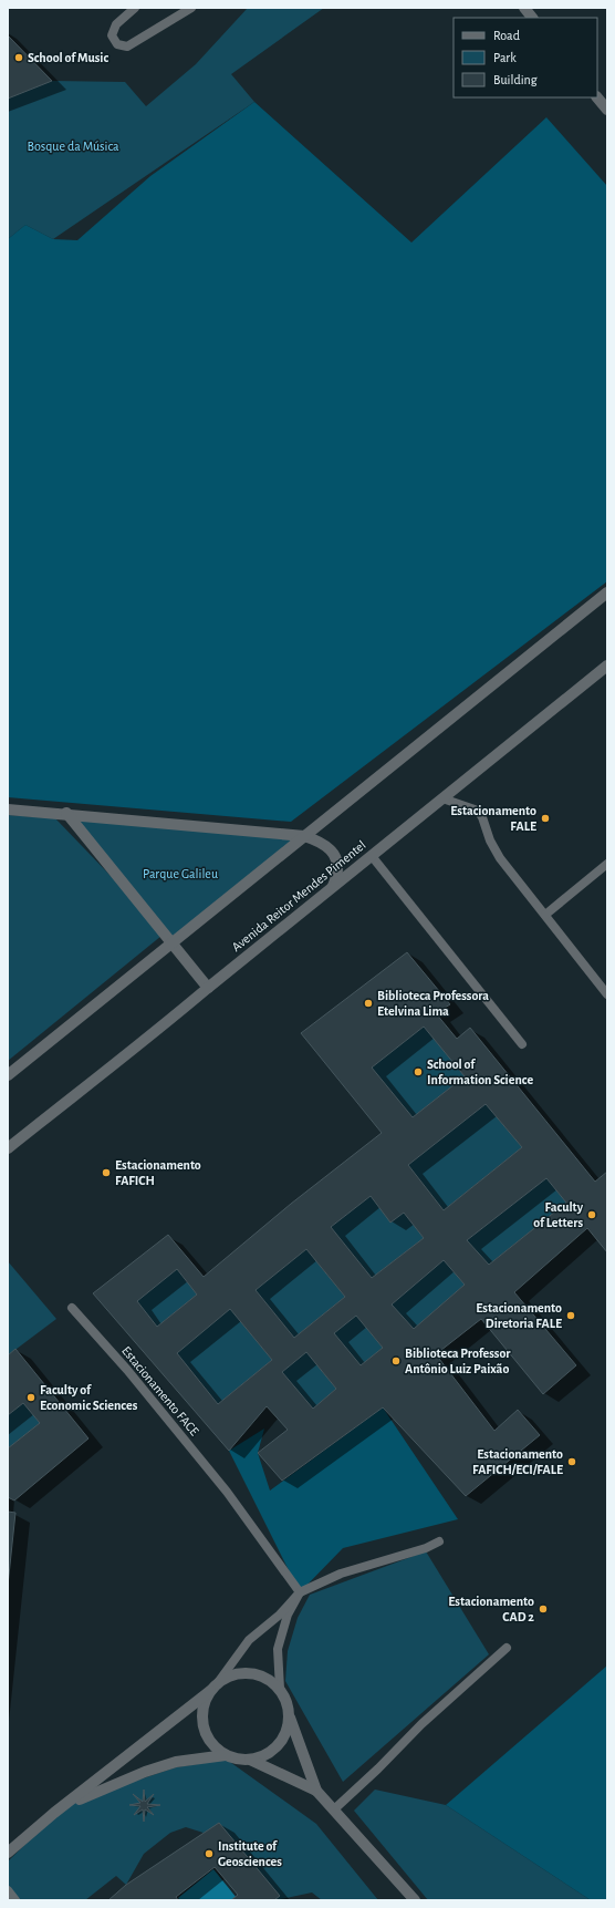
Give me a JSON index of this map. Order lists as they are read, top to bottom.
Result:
{
  "streets": {
    "street": ["Avenida Reitor Mendes Pimentel"],
    "lane": ["Estacionamento FACE"]
  },
  "parks": ["Bosque da Música", "Parque Galileu"],
  "places": [
    "School of Music",
    "Estacionamento FALE",
    "Biblioteca Professora Etelvina Lima",
    "School of Information Science",
    "Estacionamento FAFICH",
    "Faculty of Letters",
    "Estacionamento Diretoria FALE",
    "Biblioteca Professor Antônio Luiz Paixão",
    "Faculty of Economic Sciences",
    "Estacionamento FAFICH/ECI/FALE",
    "Estacionamento CAD 2",
    "Institute of Geosciences"
  ],
  "legend": ["Road", "Park", "Building"]
}
